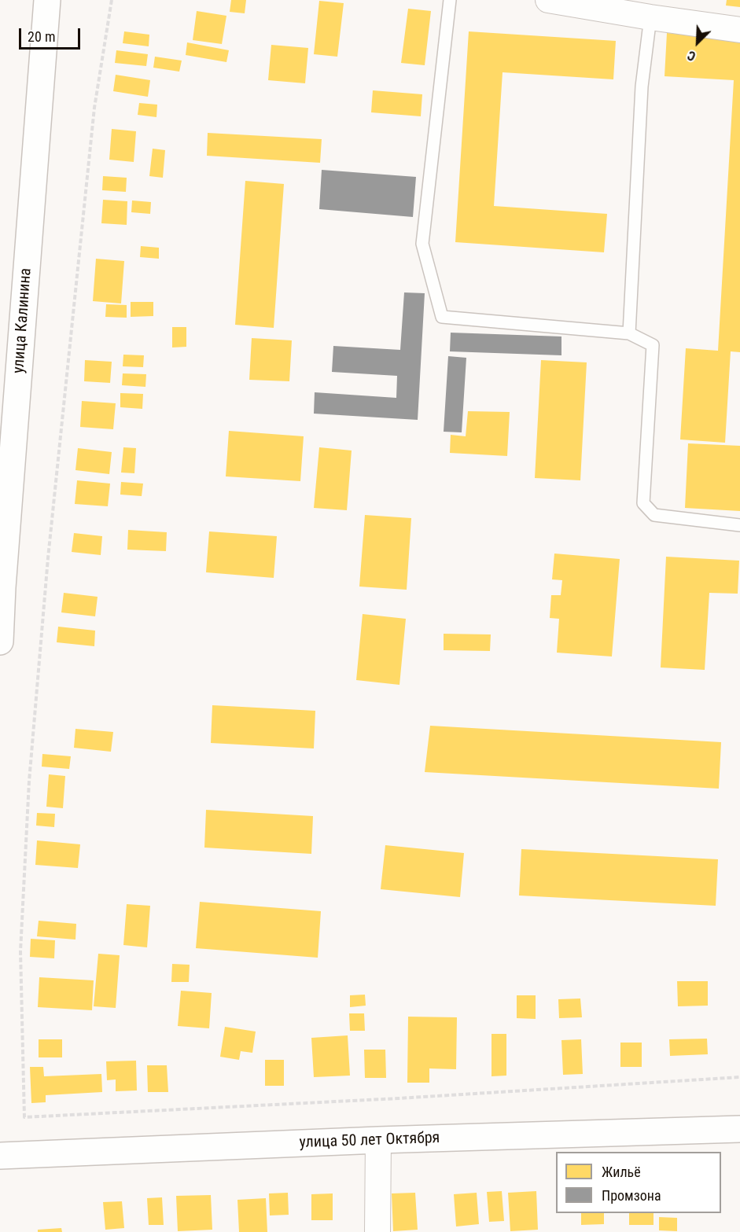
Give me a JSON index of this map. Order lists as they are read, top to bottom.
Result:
{
  "streets": {
    "street": ["улица Калинина", "улица 50 лет Октября"]
  },
  "legend": ["Жильё", "Промзона"],
  "scale_bar": "20 m",
  "north": "bottom left"
}
